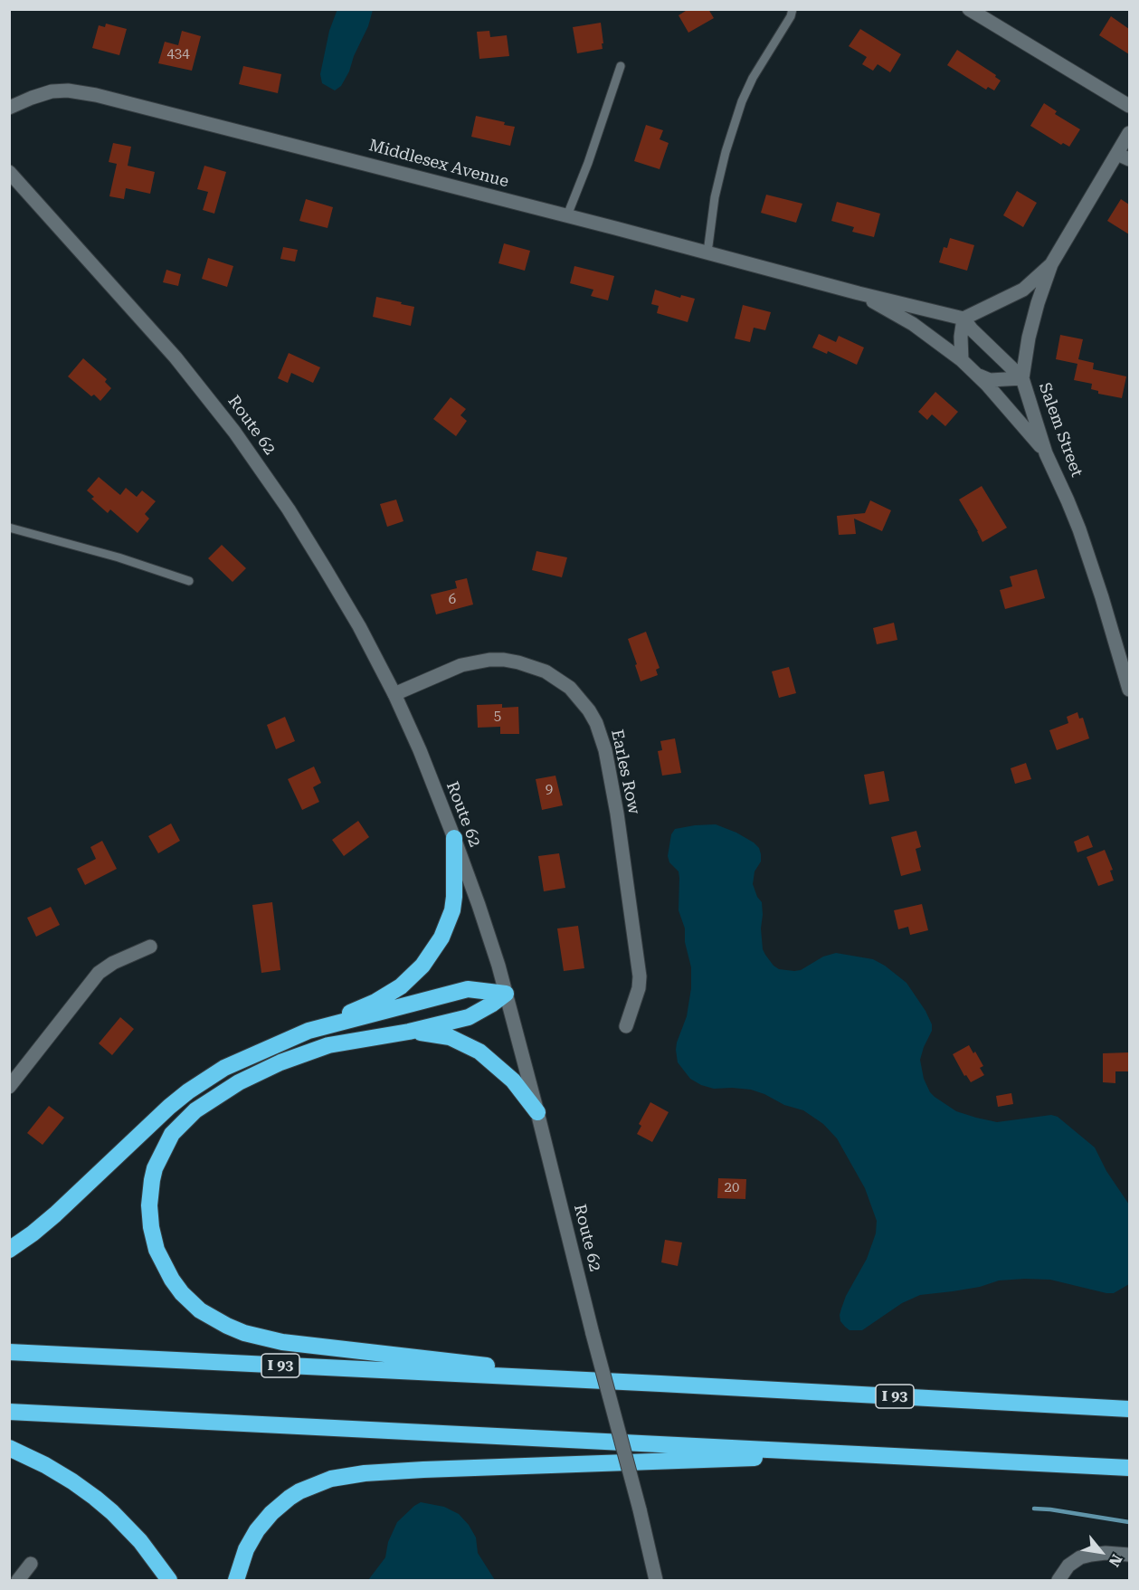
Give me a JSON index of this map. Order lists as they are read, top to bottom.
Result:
{
  "streets": {
    "highway": ["I 93"],
    "street": [
      "Middlesex Avenue",
      "Route 62",
      "Salem Street",
      "Earles Row"
    ]
  },
  "crossings": [
    ["Middlesex Avenue", "Salem Street"],
    ["Route 62", "Earles Row"]
  ],
  "house_numbers": [
    "434",
    "6",
    "5",
    "9",
    "20"
  ],
  "north": "bottom right"
}
